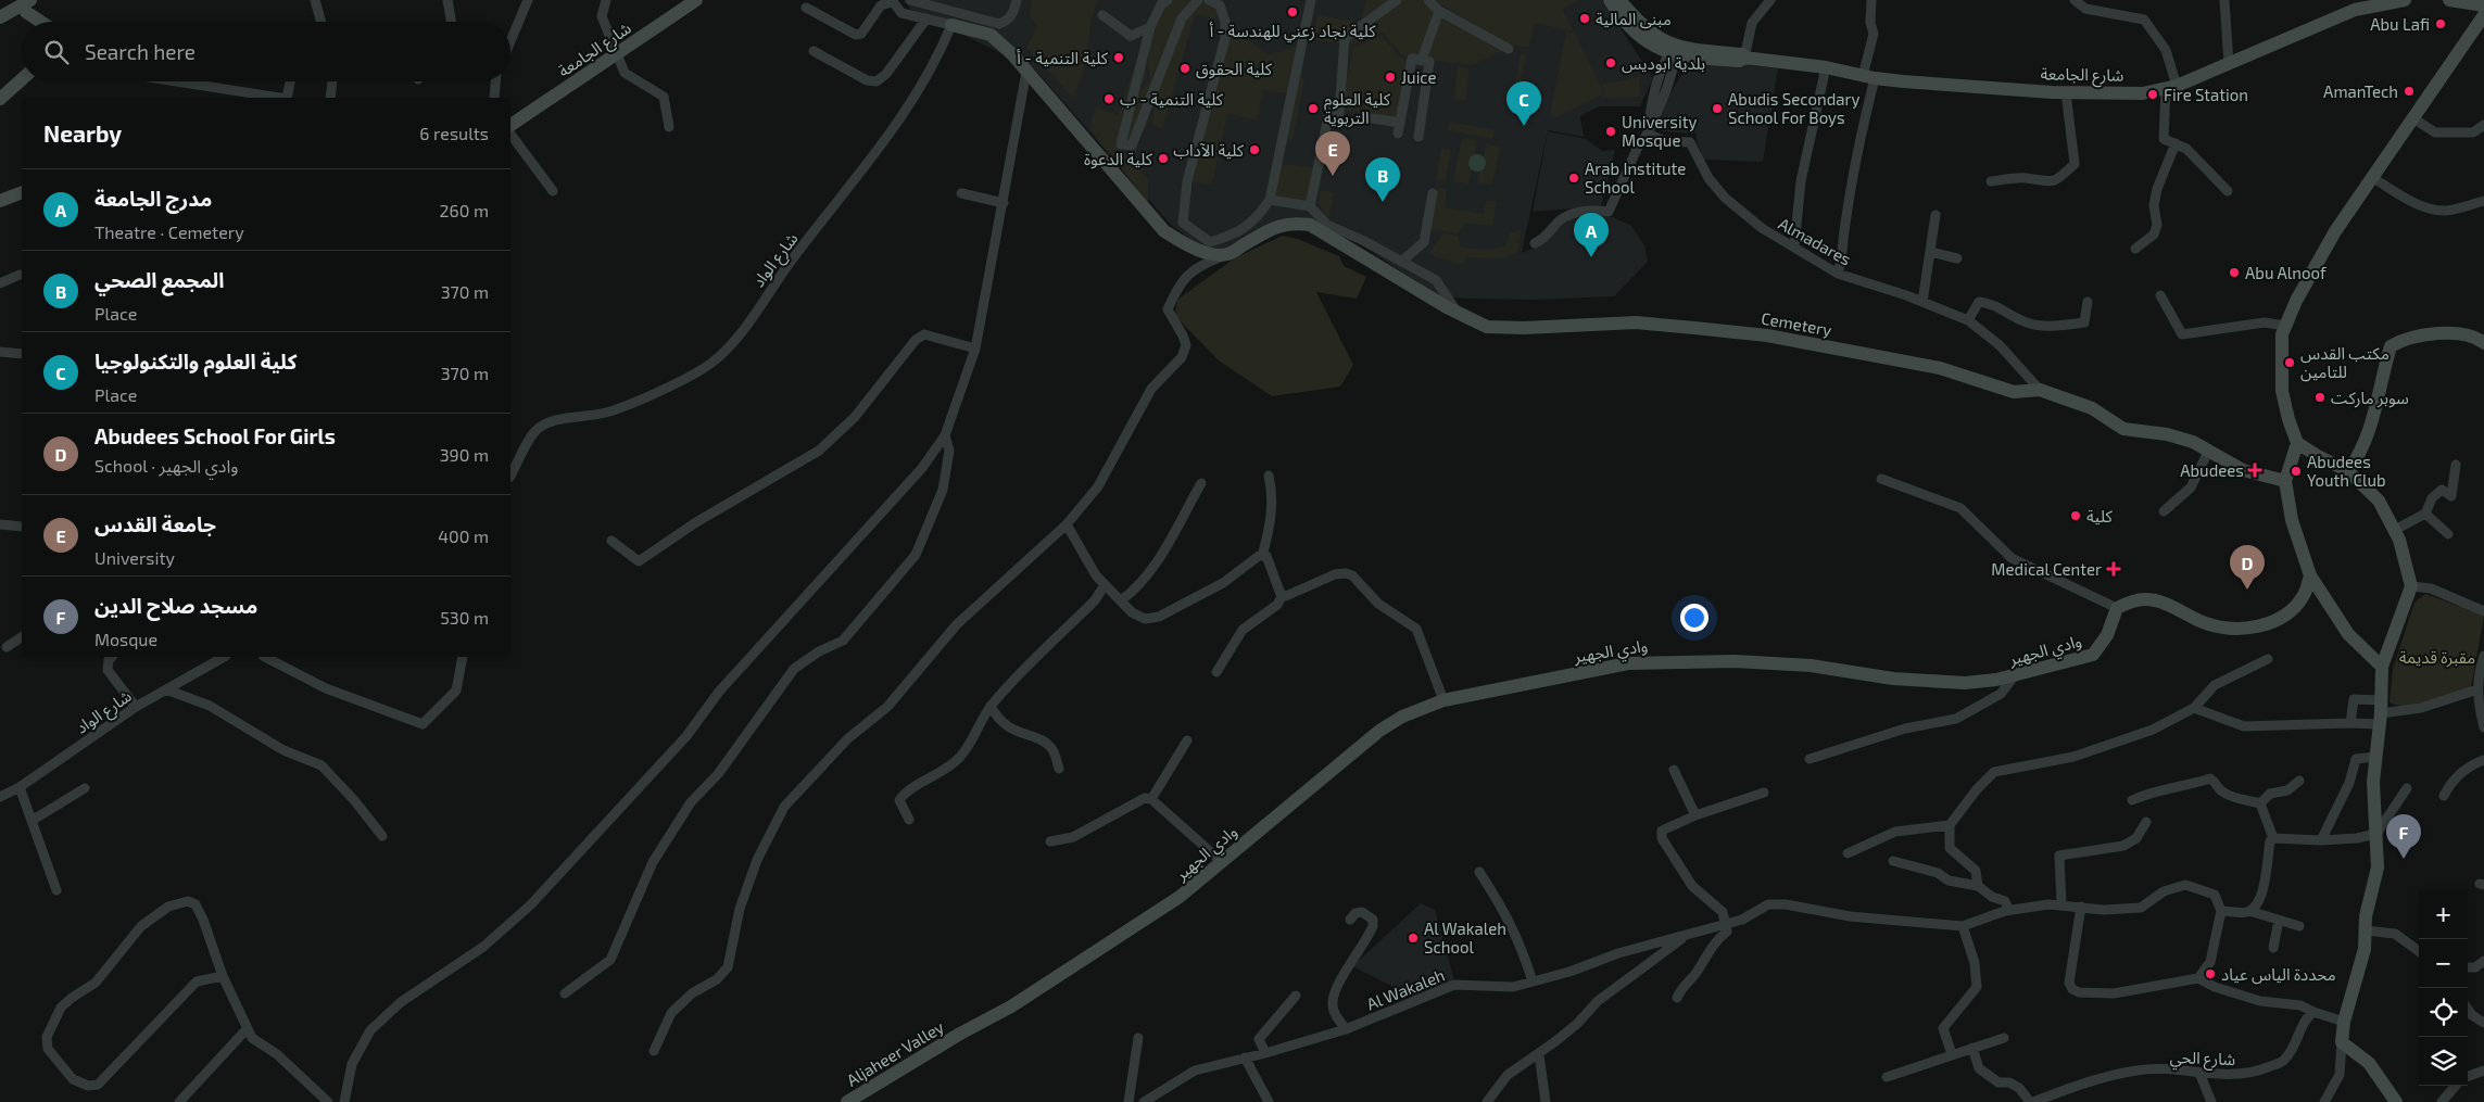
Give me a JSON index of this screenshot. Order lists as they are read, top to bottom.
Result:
{
  "streets": {
    "street": [
      "شارع الجامعة",
      "Almadares",
      "شارع الواد",
      "Cemetery",
      "وادي الجهير",
      "Al Wakaleh",
      "Aljaheer Valley",
      "شارع الحي"
    ]
  },
  "crossings": [
    ["Almadares", "Cemetery"],
    ["وادي الجهير", "Aljaheer Valley"]
  ],
  "parks": ["مقبرة قديمة"],
  "places": {
    "other": [
      "كلية نجاد زعني للهندسة - أ",
      "مبنى المالية",
      "Abu Lafi",
      "كلية التنمية - أ",
      "بلدية ابوديس",
      "كلية الحقوق",
      "Juice",
      "AmanTech",
      "Fire Station",
      "كلية التنمية - ب",
      "كلية العلوم التربوية",
      "Abudis Secondary School For Boys",
      "University Mosque",
      "كلية الآداب",
      "كلية الدعوة",
      "Arab Institute School",
      "Abu Alnoof",
      "مكتب القدس للتامين",
      "سوبر ماركت",
      "Abudees Youth Club",
      "كلية",
      "Al Wakaleh School",
      "محددة الياس عياد"
    ],
    "health": ["Abudees", "Medical Center"]
  },
  "page": {
    "search": "Search here",
    "pins": [
      "C",
      "E",
      "B",
      "A",
      "D",
      "F"
    ],
    "heading": ["Nearby", "6 results"],
    "list": [
      {
        "mark": "A",
        "name": "مدرج الجامعة",
        "note": "Theatre · Cemetery",
        "value": "260 m"
      },
      {
        "mark": "B",
        "name": "المجمع الصحي",
        "note": "Place",
        "value": "370 m"
      },
      {
        "mark": "C",
        "name": "كلية العلوم والتكنولوجيا",
        "note": "Place",
        "value": "370 m"
      },
      {
        "mark": "D",
        "name": "Abudees School For Girls",
        "note": "School · وادي الجهير",
        "value": "390 m"
      },
      {
        "mark": "E",
        "name": "جامعة القدس",
        "note": "University",
        "value": "400 m"
      },
      {
        "mark": "F",
        "name": "مسجد صلاح الدين",
        "note": "Mosque",
        "value": "530 m"
      }
    ],
    "map_buttons": ["+", "−"]
  }
}
